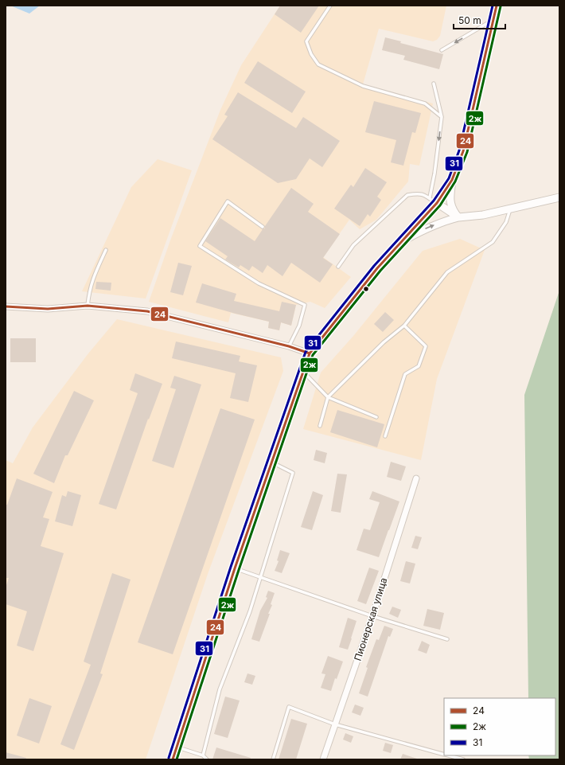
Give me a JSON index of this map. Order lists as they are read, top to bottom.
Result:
{
  "streets": {
    "street": ["Пионерская улица"]
  },
  "lines": ["transit line 24", "transit line 31", "transit line 2ж"],
  "legend": ["24", "2ж", "31"],
  "scale_bar": "50 m"
}
